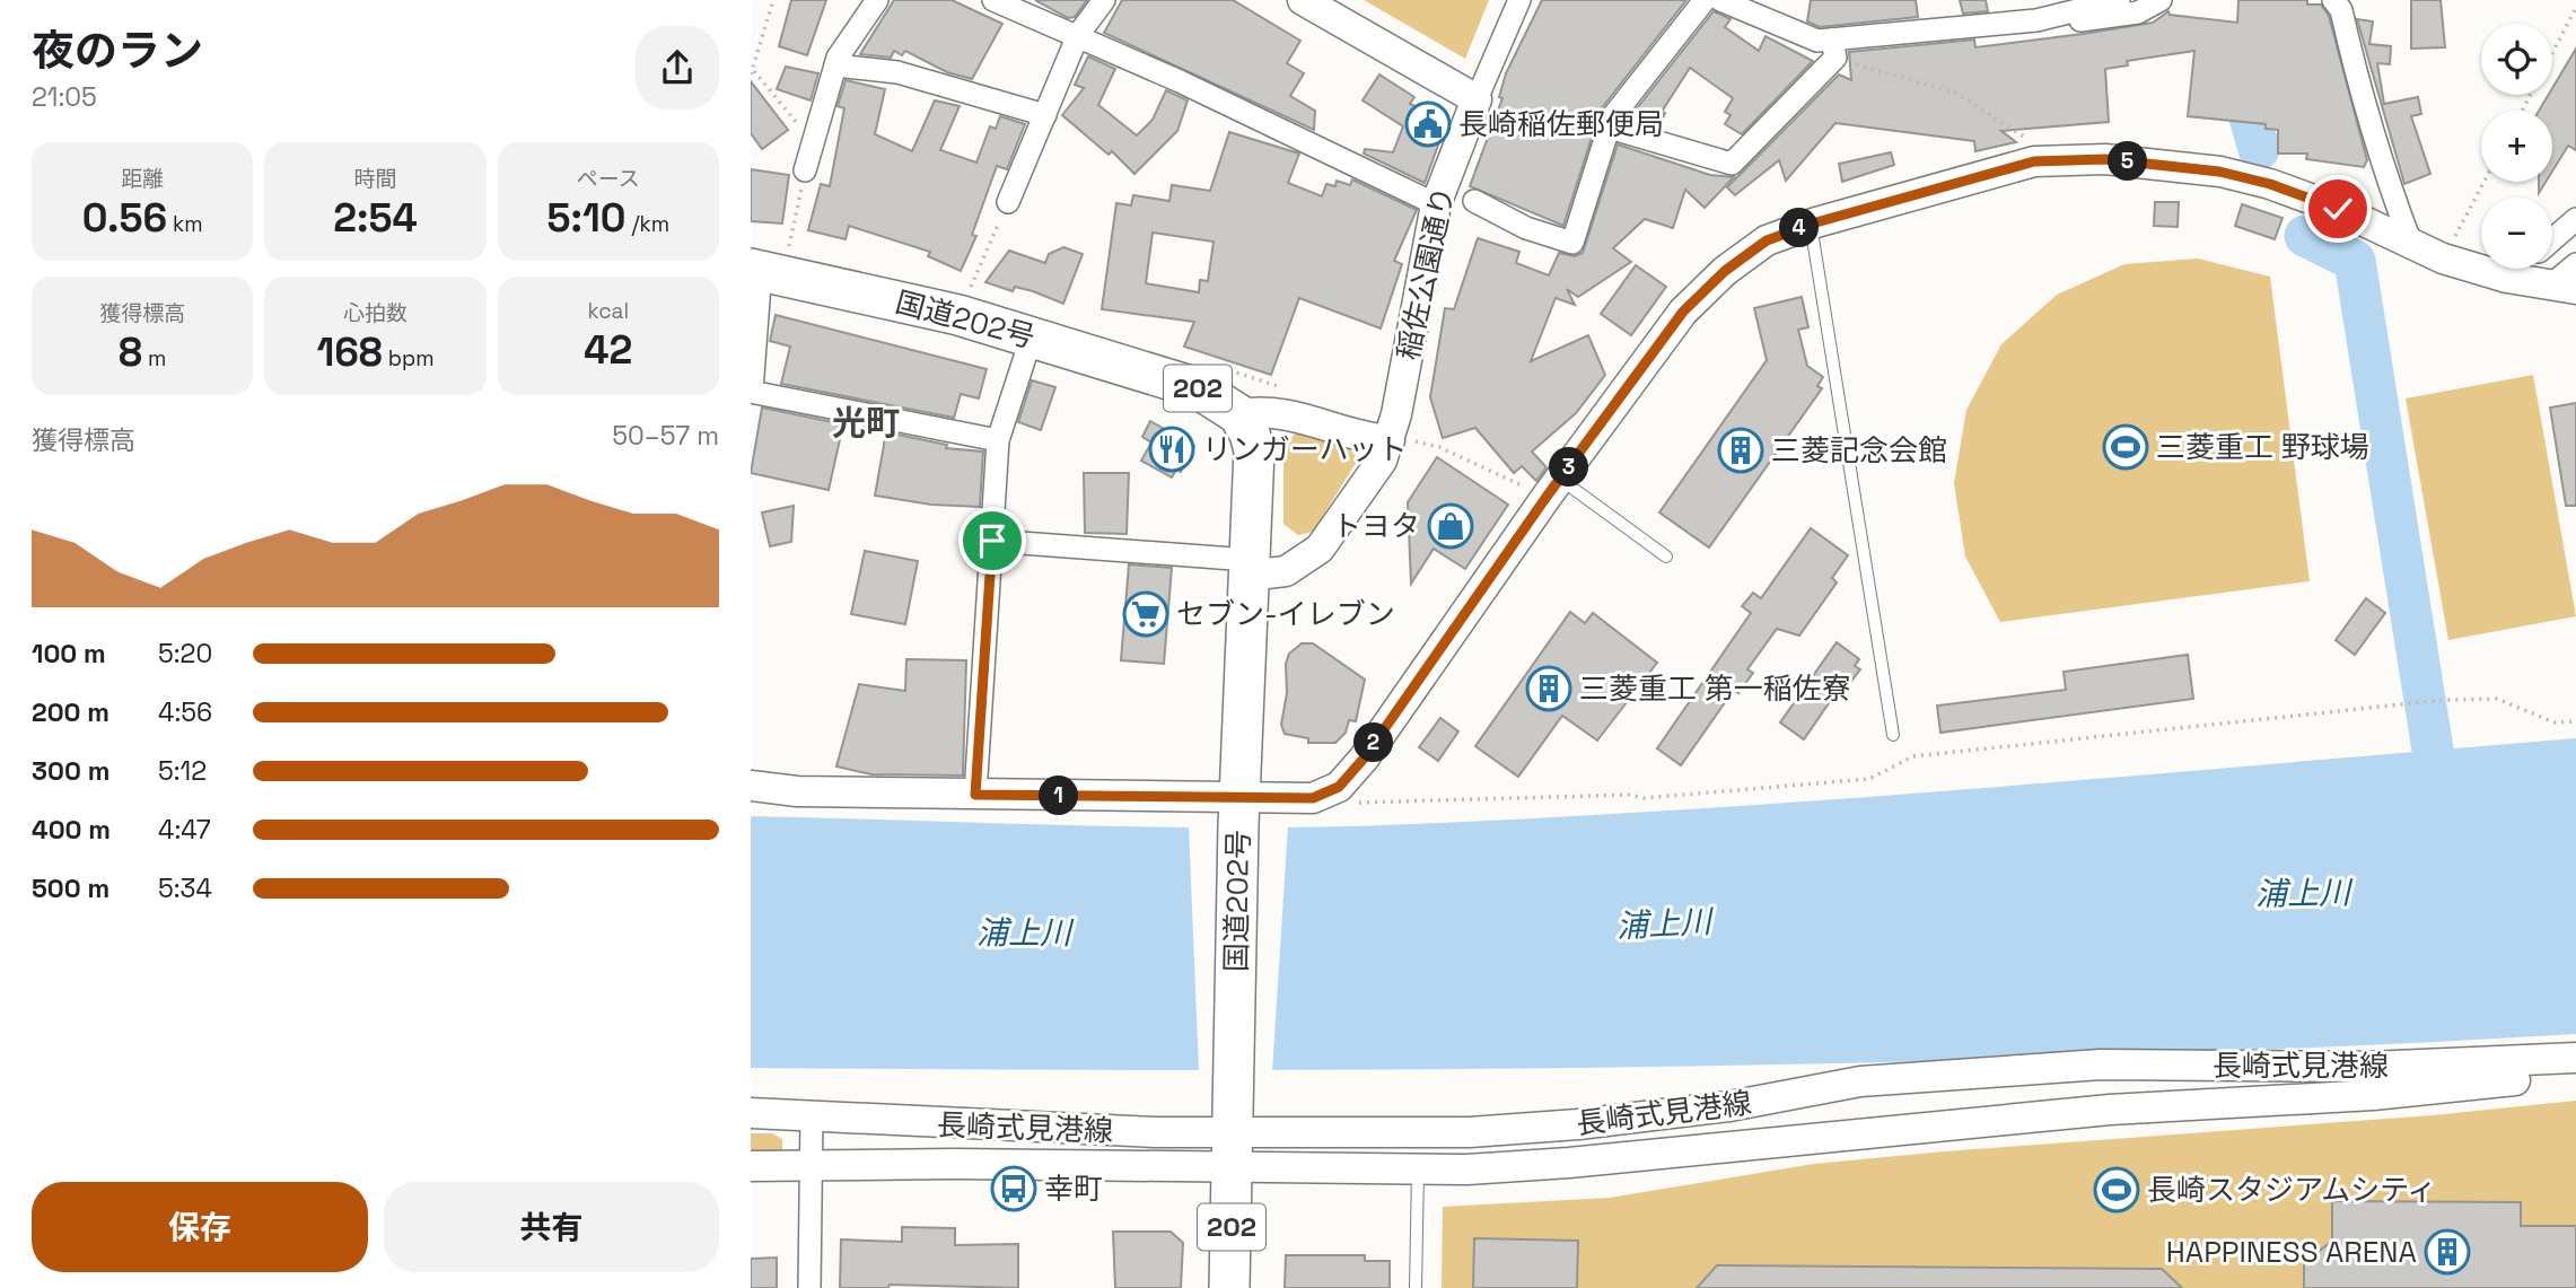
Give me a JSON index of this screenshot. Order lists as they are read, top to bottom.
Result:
{
  "streets": {
    "highway": ["国道202号", "202"],
    "main road": ["稲佐公園通り", "長崎式見港線"]
  },
  "crossings": [
    ["稲佐公園通り", "国道202号"],
    ["国道202号", "長崎式見港線"]
  ],
  "districts": ["光町"],
  "water": ["浦上川"],
  "places": {
    "public building": ["長崎稲佐郵便局"],
    "sports": ["三菱重工 野球場", "長崎スタジアムシティ"],
    "restaurant": ["リンガーハット"],
    "building": ["三菱記念会館", "三菱重工 第一稲佐寮", "HAPPINESS ARENA"],
    "shop": ["トヨタ"],
    "supermarket": ["セブン-イレブン"],
    "bus stop": ["幸町"]
  },
  "page": {
    "heading": ["夜のラン", "21:05"],
    "map_buttons": ["+", "−"],
    "stats": [
      ["距離", "0.56 km"],
      ["時間", "2:54"],
      ["ペース", "5:10 /km"],
      ["獲得標高", "8 m"],
      ["心拍数", "168 bpm"],
      ["kcal", "42"]
    ],
    "pins": [
      "5",
      "4",
      "3",
      "2",
      "1"
    ],
    "chart": ["獲得標高", "50–57 m"],
    "list": [
      {
        "name": "100 m",
        "note": "5:20"
      },
      {
        "name": "200 m",
        "note": "4:56"
      },
      {
        "name": "300 m",
        "note": "5:12"
      },
      {
        "name": "400 m",
        "note": "4:47"
      },
      {
        "name": "500 m",
        "note": "5:34"
      }
    ],
    "buttons": ["保存", "共有"]
  }
}
